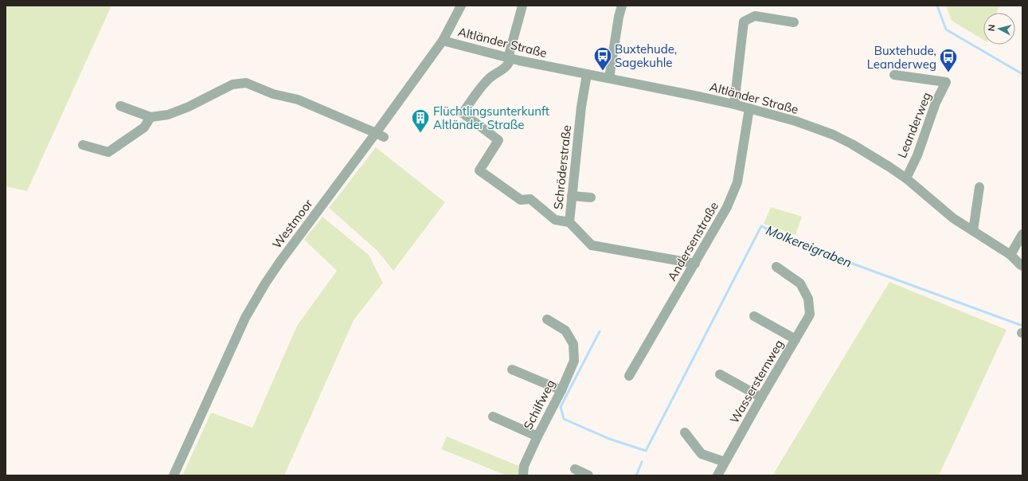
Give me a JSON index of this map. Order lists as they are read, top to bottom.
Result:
{
  "streets": {
    "street": [
      "Altländer Straße",
      "Leanderweg",
      "Schröderstraße",
      "Westmoor",
      "Andersenstraße",
      "Wassersternweg",
      "Schilfweg"
    ]
  },
  "crossings": [
    ["Altländer Straße", "Leanderweg"],
    ["Altländer Straße", "Schröderstraße"],
    ["Altländer Straße", "Westmoor"],
    ["Altländer Straße", "Andersenstraße"],
    ["Schröderstraße", "Andersenstraße"]
  ],
  "water": ["Molkereigraben"],
  "places": {
    "bus stop": ["Buxtehude, Sagekuhle", "Buxtehude, Leanderweg"],
    "building": ["Flüchtlingsunterkunft Altländer Straße"]
  },
  "north": "left"
}
